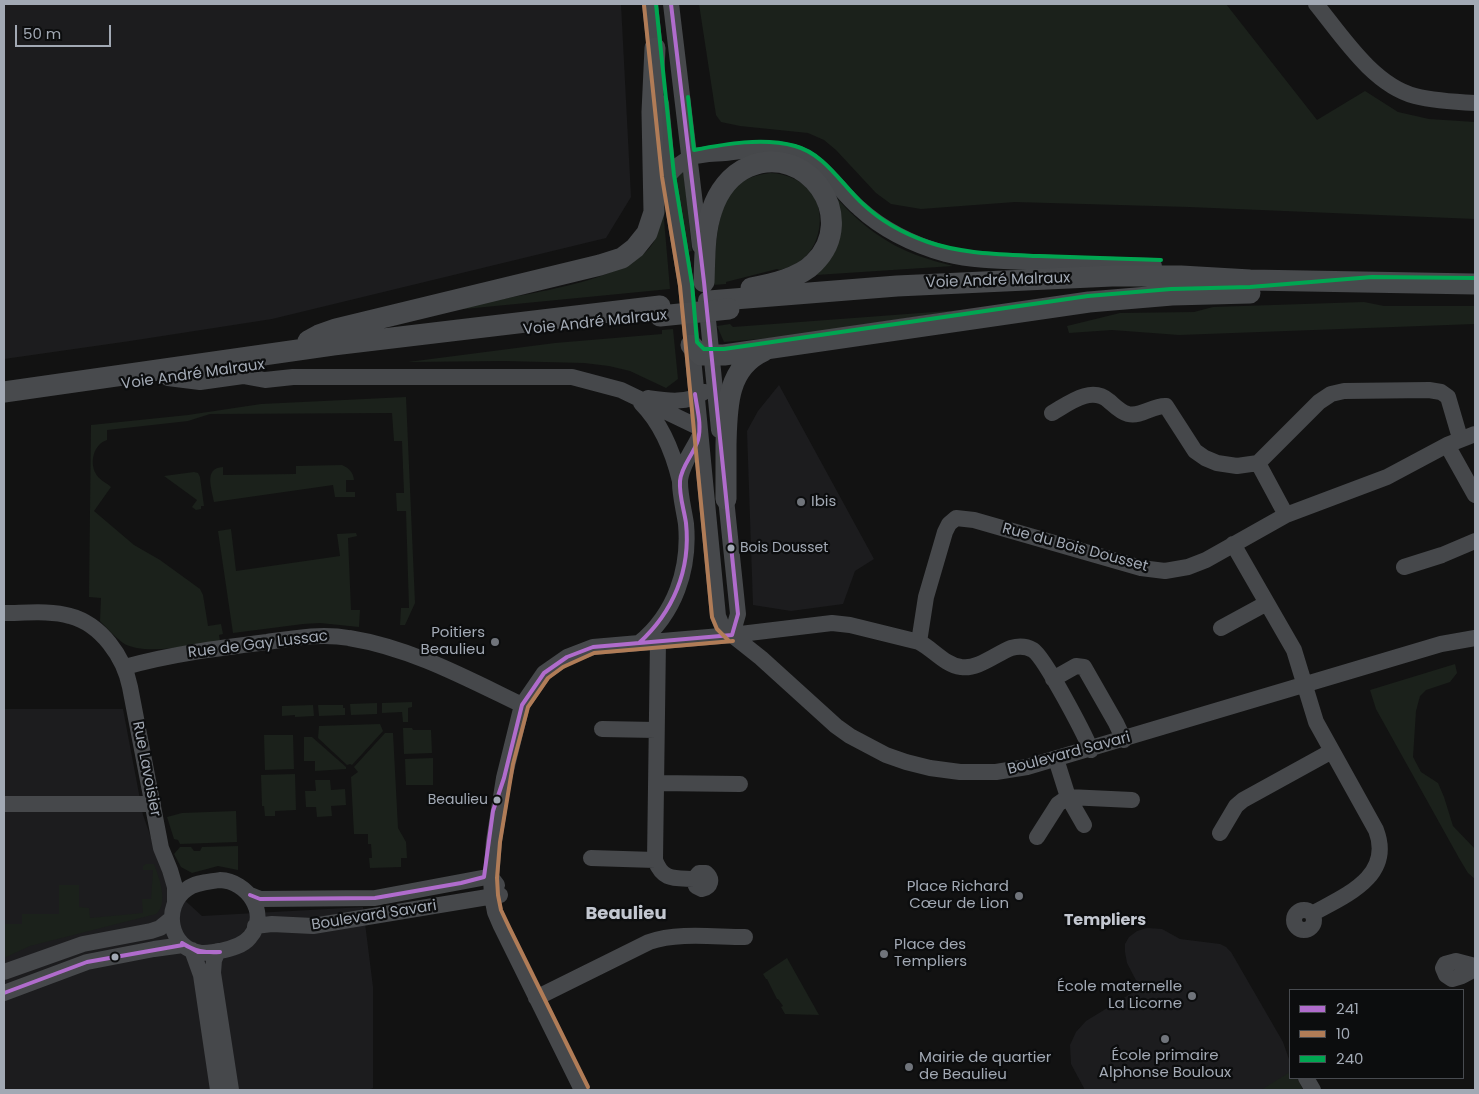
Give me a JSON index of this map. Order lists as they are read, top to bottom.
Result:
{
  "streets": {
    "main road": ["Voie André Malraux"],
    "street": [
      "Rue du Bois Dousset",
      "Rue de Gay Lussac",
      "Boulevard Savari",
      "Rue Lavoisier"
    ]
  },
  "crossings": [
    ["Rue de Gay Lussac", "Rue Lavoisier"],
    ["Boulevard Savari", "Rue Lavoisier"]
  ],
  "districts": ["Beaulieu", "Templiers"],
  "places": [
    "Ibis",
    "Bois Dousset",
    "Poitiers Beaulieu",
    "Beaulieu",
    "Place Richard Cœur de Lion",
    "Place des Templiers",
    "École maternelle La Licorne",
    "École primaire Alphonse Bouloux",
    "Mairie de quartier de Beaulieu"
  ],
  "lines": ["transit line 241", "transit line 240", "transit line 10"],
  "legend": ["241", "10", "240"],
  "scale_bar": "50 m"
}
